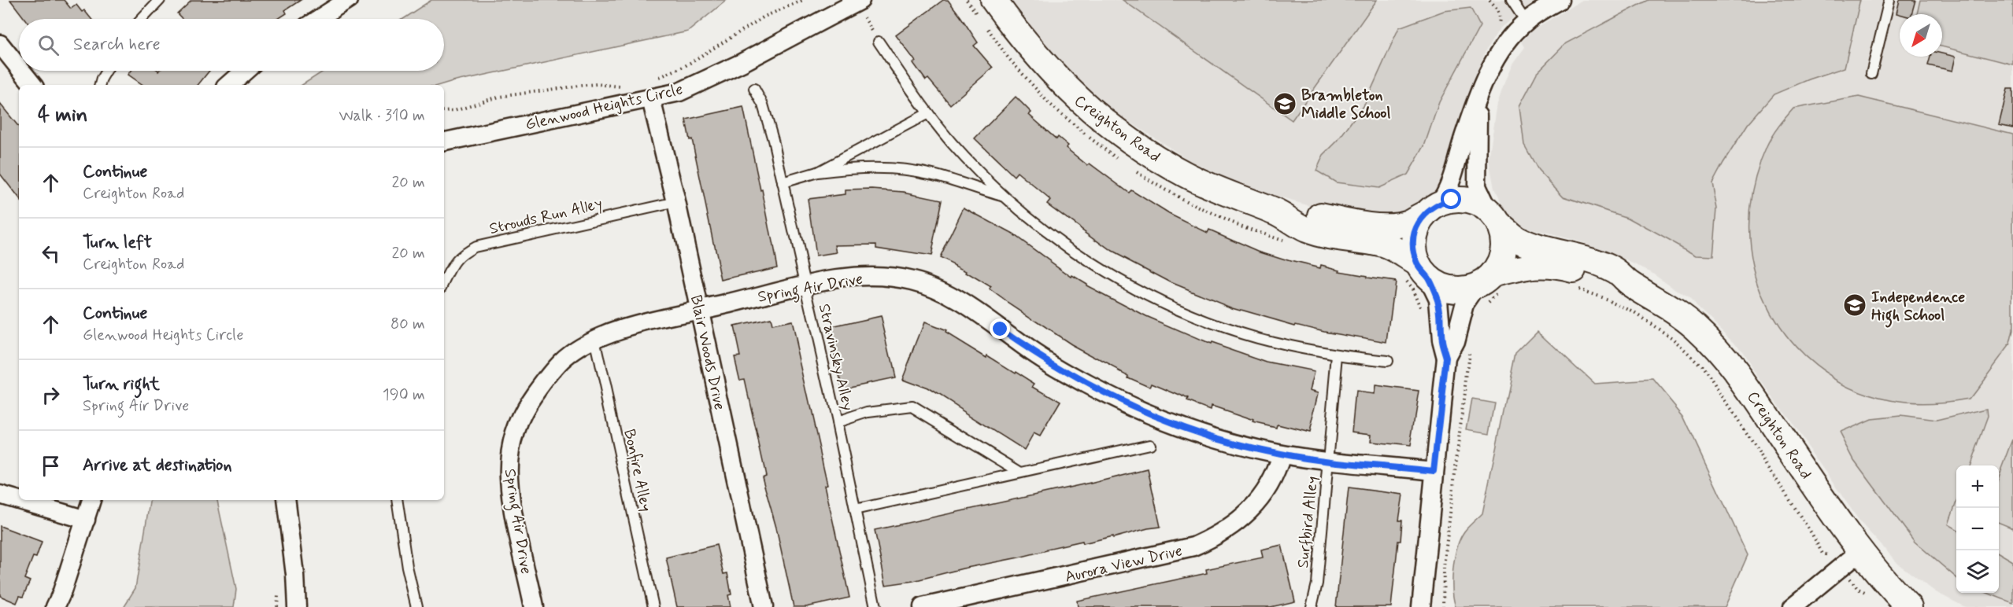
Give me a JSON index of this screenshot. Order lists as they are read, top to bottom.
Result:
{
  "streets": {
    "street": [
      "Glenwood Heights Circle",
      "Creighton Road",
      "Spring Air Drive",
      "Blair Woods Drive",
      "Aurora View Drive"
    ],
    "lane": [
      "Strouds Run Alley",
      "Stravinsky Alley",
      "Bonfire Alley",
      "Surfbird Alley"
    ]
  },
  "crossings": [
    ["Glenwood Heights Circle", "Blair Woods Drive"],
    ["Strouds Run Alley", "Blair Woods Drive"],
    ["Spring Air Drive", "Blair Woods Drive"],
    ["Spring Air Drive", "Stravinsky Alley"],
    ["Spring Air Drive", "Bonfire Alley"],
    ["Spring Air Drive", "Surfbird Alley"],
    ["Spring Air Drive", "Aurora View Drive"]
  ],
  "places": {
    "school or university": ["Brambleton Middle School", "Independence High School"]
  },
  "north": "bottom left",
  "page": {
    "search": "Search here",
    "heading": ["4 min", "Walk · 310 m"],
    "list": [
      ["Continue", "Creighton Road", "20 m"],
      ["Turn left", "Creighton Road", "20 m"],
      ["Continue", "Glenwood Heights Circle", "80 m"],
      ["Turn right", "Spring Air Drive", "190 m"],
      "Arrive at destination"
    ],
    "map_buttons": ["+", "−"]
  }
}
